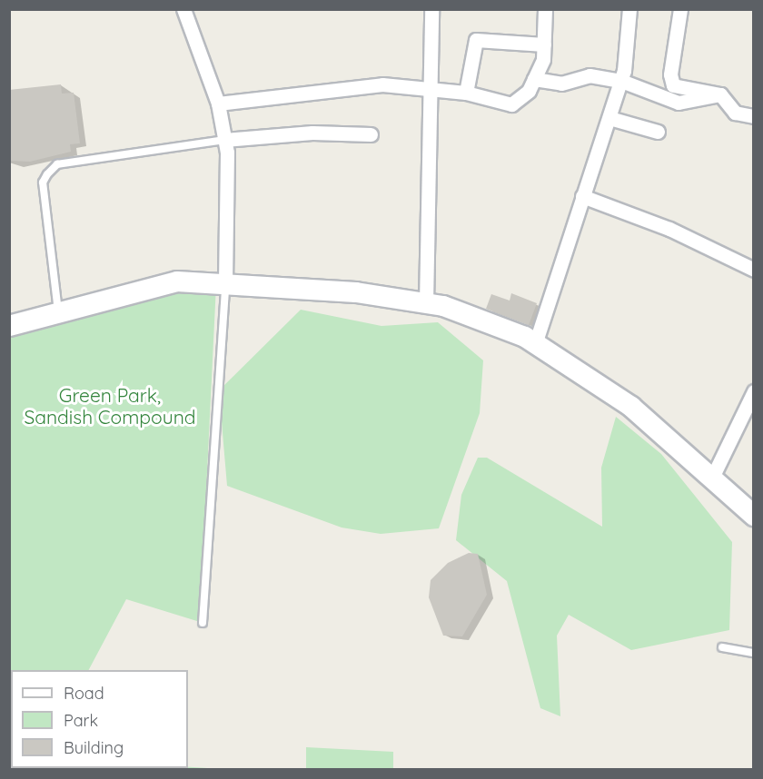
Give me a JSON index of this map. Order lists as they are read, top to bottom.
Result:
{
  "parks": ["Green Park, Sandish Compound"],
  "legend": ["Road", "Park", "Building"]
}
